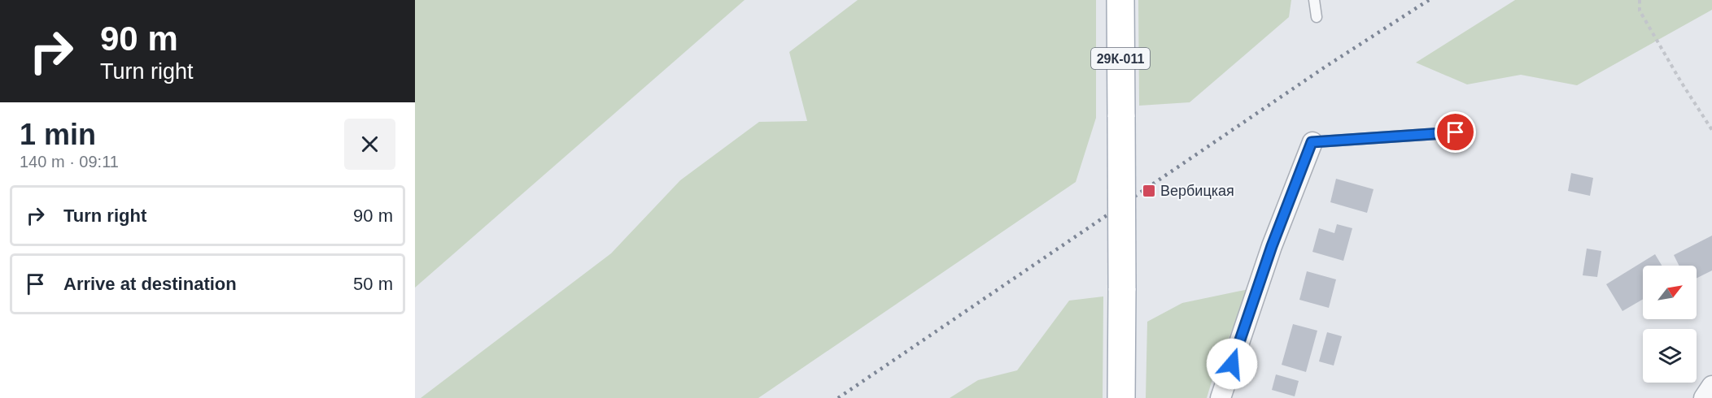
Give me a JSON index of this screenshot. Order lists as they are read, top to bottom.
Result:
{
  "streets": {
    "main road": ["29К-011"]
  },
  "places": {
    "transit": ["Вербицкая"]
  },
  "north": "top right",
  "page": {
    "turn": ["90 m", "Turn right"],
    "heading": ["1 min", "140 m · 09:11"],
    "list": [
      {
        "name": "Turn right",
        "value": "90 m"
      },
      {
        "name": "Arrive at destination",
        "value": "50 m"
      }
    ]
  }
}
